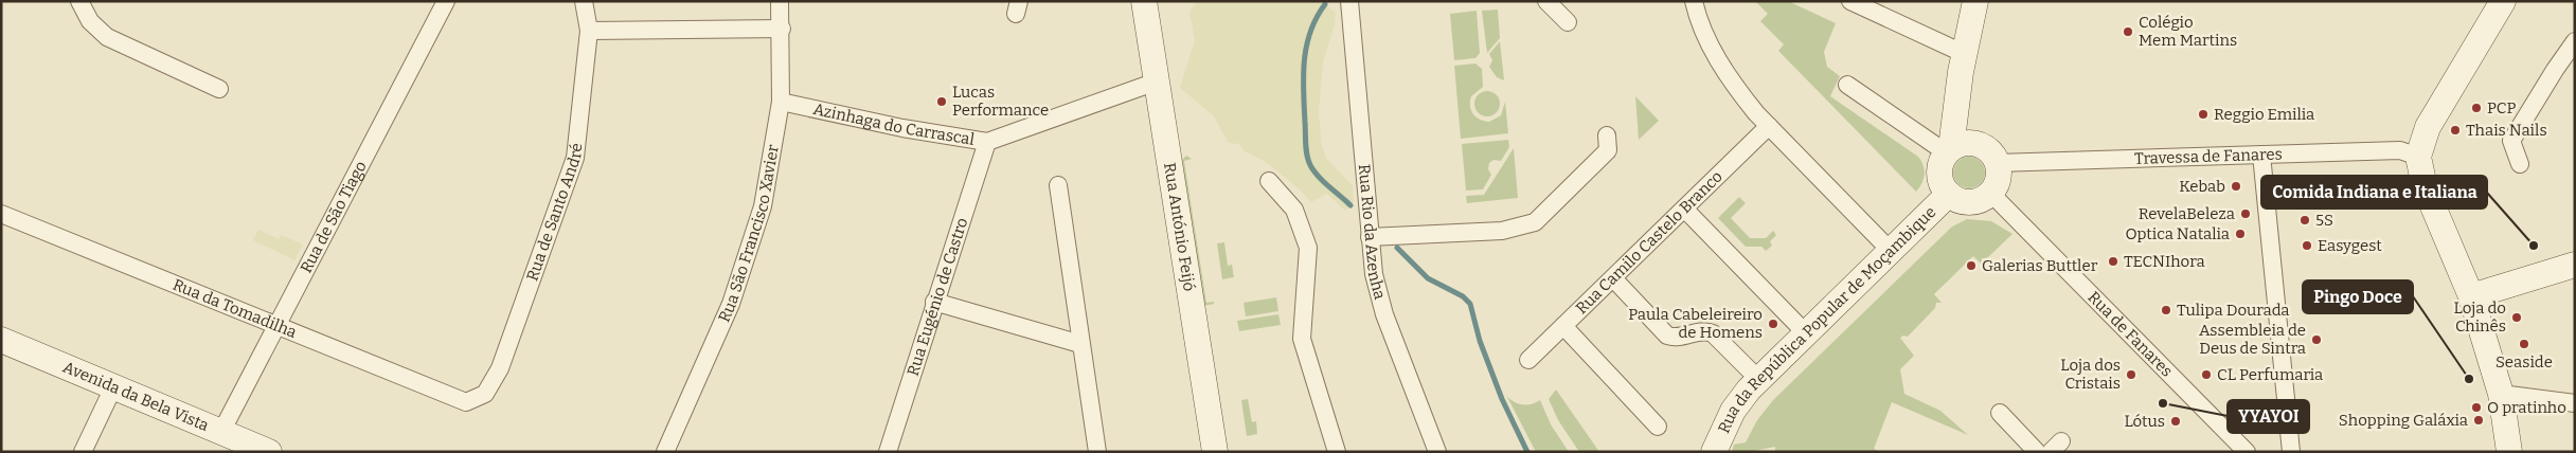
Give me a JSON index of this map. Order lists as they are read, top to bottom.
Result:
{
  "streets": {
    "street": [
      "Azinhaga do Carrascal",
      "Travessa de Fanares",
      "Rua de Santo André",
      "Rua de São Tiago",
      "Rua António Feijó",
      "Rua São Francisco Xavier",
      "Rua Rio da Azenha",
      "Rua Camilo Castelo Branco",
      "Rua Eugénio de Castro",
      "Rua da Tomadilha",
      "Rua da República Popular de Moçambique",
      "Rua de Fanares",
      "Avenida da Bela Vista"
    ]
  },
  "crossings": [
    ["Azinhaga do Carrascal", "Rua António Feijó"],
    ["Azinhaga do Carrascal", "Rua São Francisco Xavier"],
    ["Azinhaga do Carrascal", "Rua Eugénio de Castro"],
    ["Travessa de Fanares", "Rua da República Popular de Moçambique"],
    ["Travessa de Fanares", "Rua de Fanares"],
    ["Rua de Santo André", "Rua da Tomadilha"],
    ["Rua de São Tiago", "Rua da Tomadilha"],
    ["Rua de São Tiago", "Avenida da Bela Vista"],
    ["Rua da República Popular de Moçambique", "Rua de Fanares"]
  ],
  "places": [
    "Colégio Mem Martins",
    "Lucas Performance",
    "PCP",
    "Reggio Emilia",
    "Thais Nails",
    "Kebab",
    "RevelaBeleza",
    "5S",
    "Optica Natalia",
    "Easygest",
    "Comida Indiana e Italiana",
    "TECNIhora",
    "Galerias Buttler",
    "Tulipa Dourada",
    "Loja do Chinês",
    "Paula Cabeleireiro de Homens",
    "Assembleia de Deus de Sintra",
    "Seaside",
    "Loja dos Cristais",
    "CL Perfumaria",
    "Pingo Doce",
    "YYAYOI",
    "O pratinho",
    "Shopping Galáxia",
    "Lótus"
  ]
}
